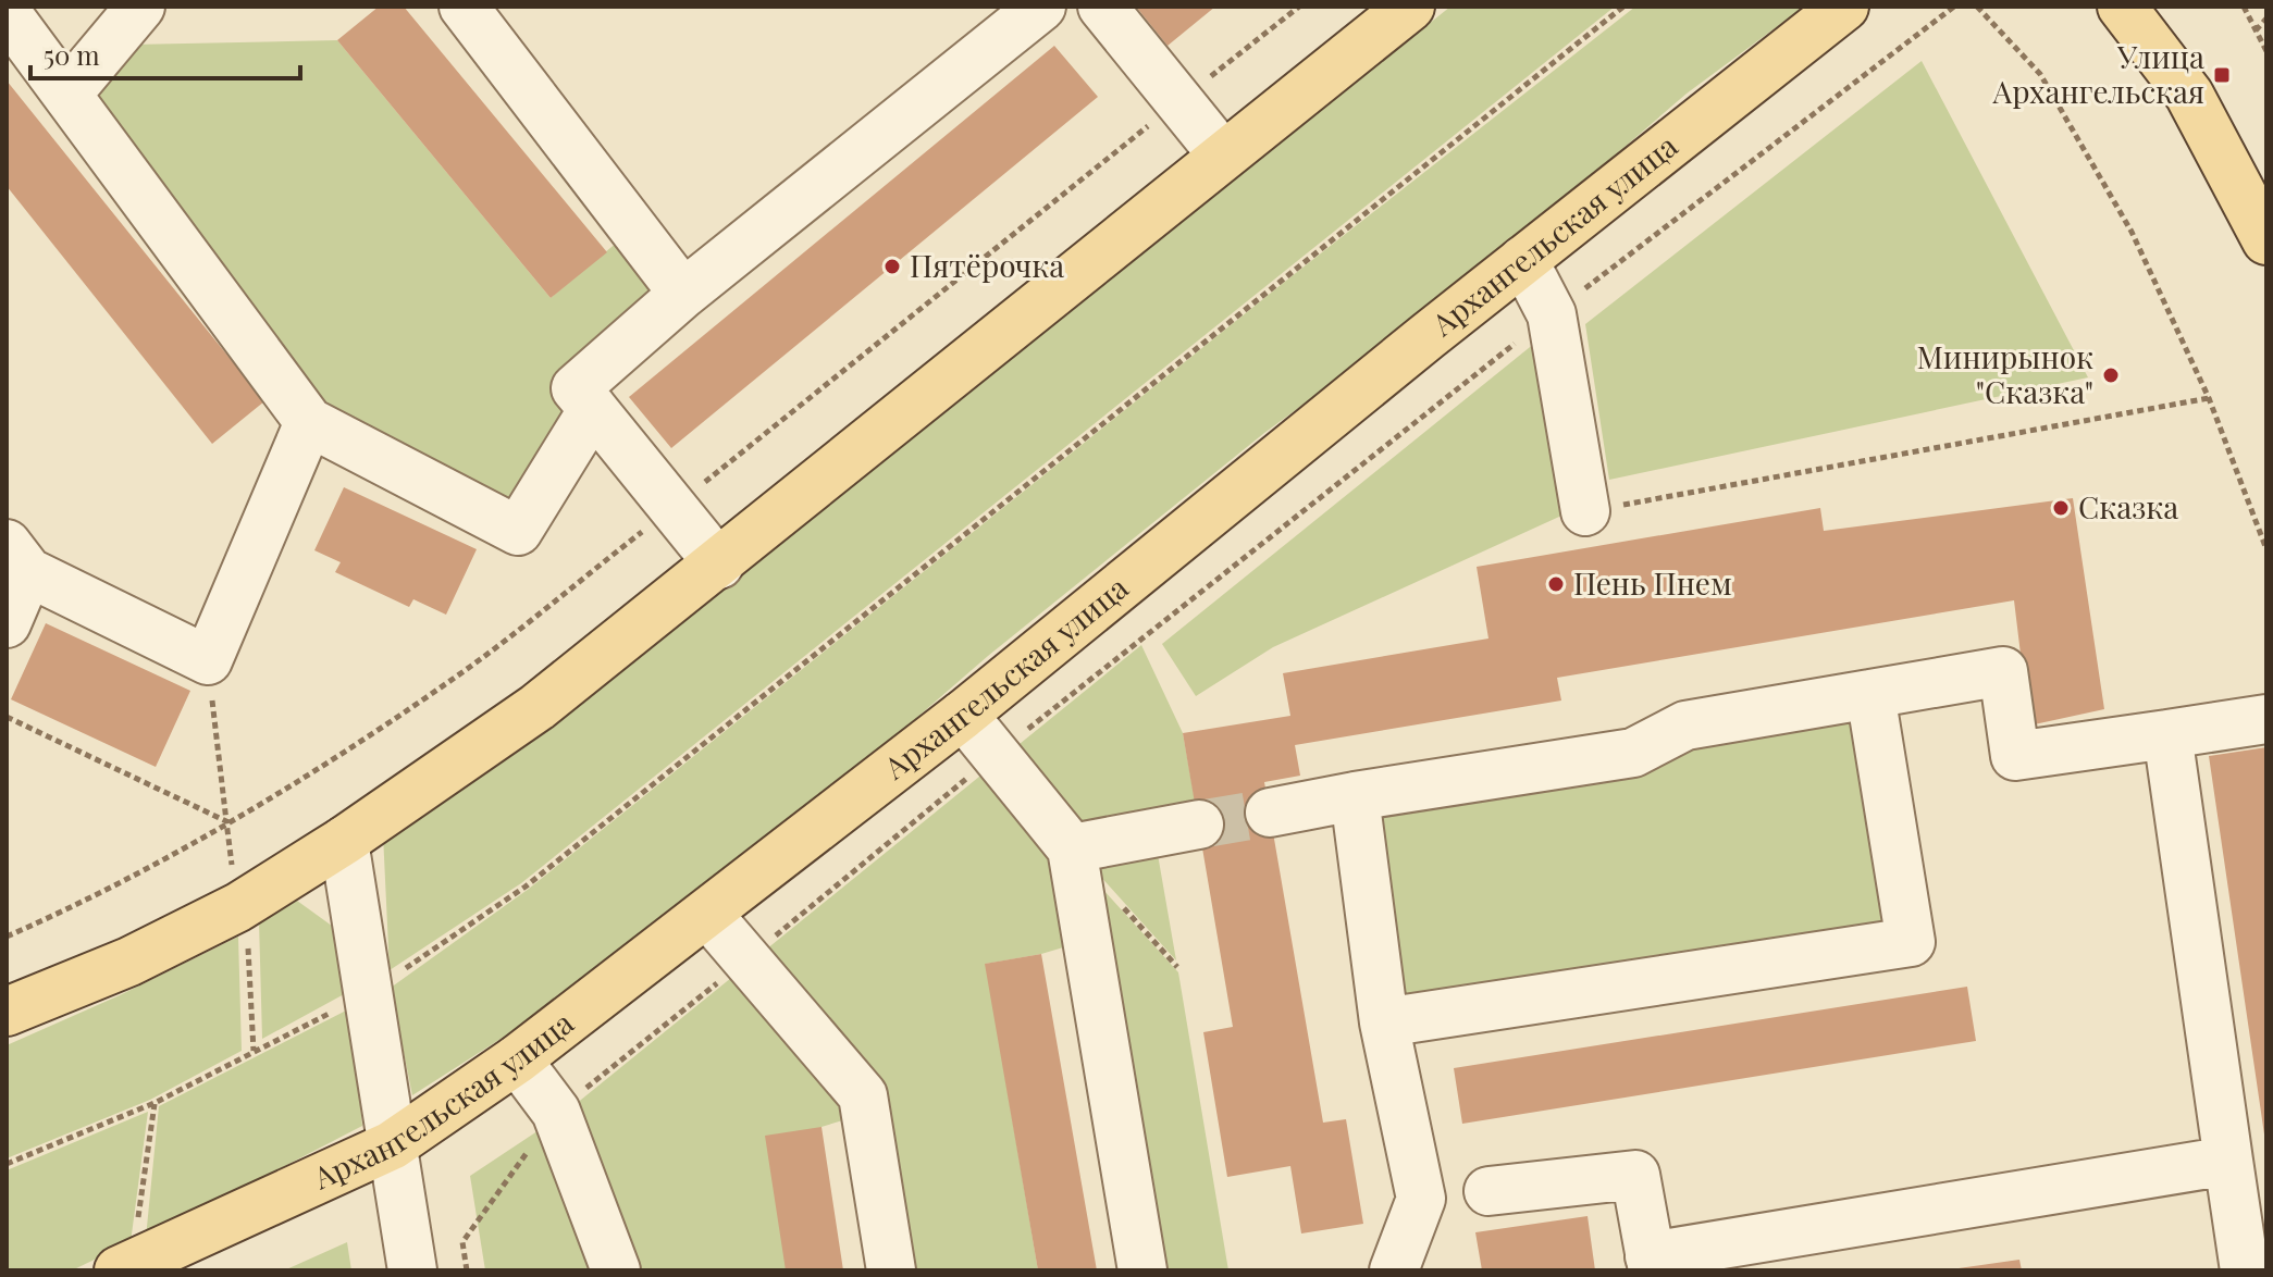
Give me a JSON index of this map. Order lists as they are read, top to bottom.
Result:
{
  "streets": {
    "main road": ["Архангельская улица"]
  },
  "places": {
    "transit": ["Улица Архангельская"],
    "other": [
      "Пятёрочка",
      "Минирынок \"Сказка\"",
      "Сказка",
      "Пень Пнем"
    ]
  },
  "scale_bar": "50 m"
}
